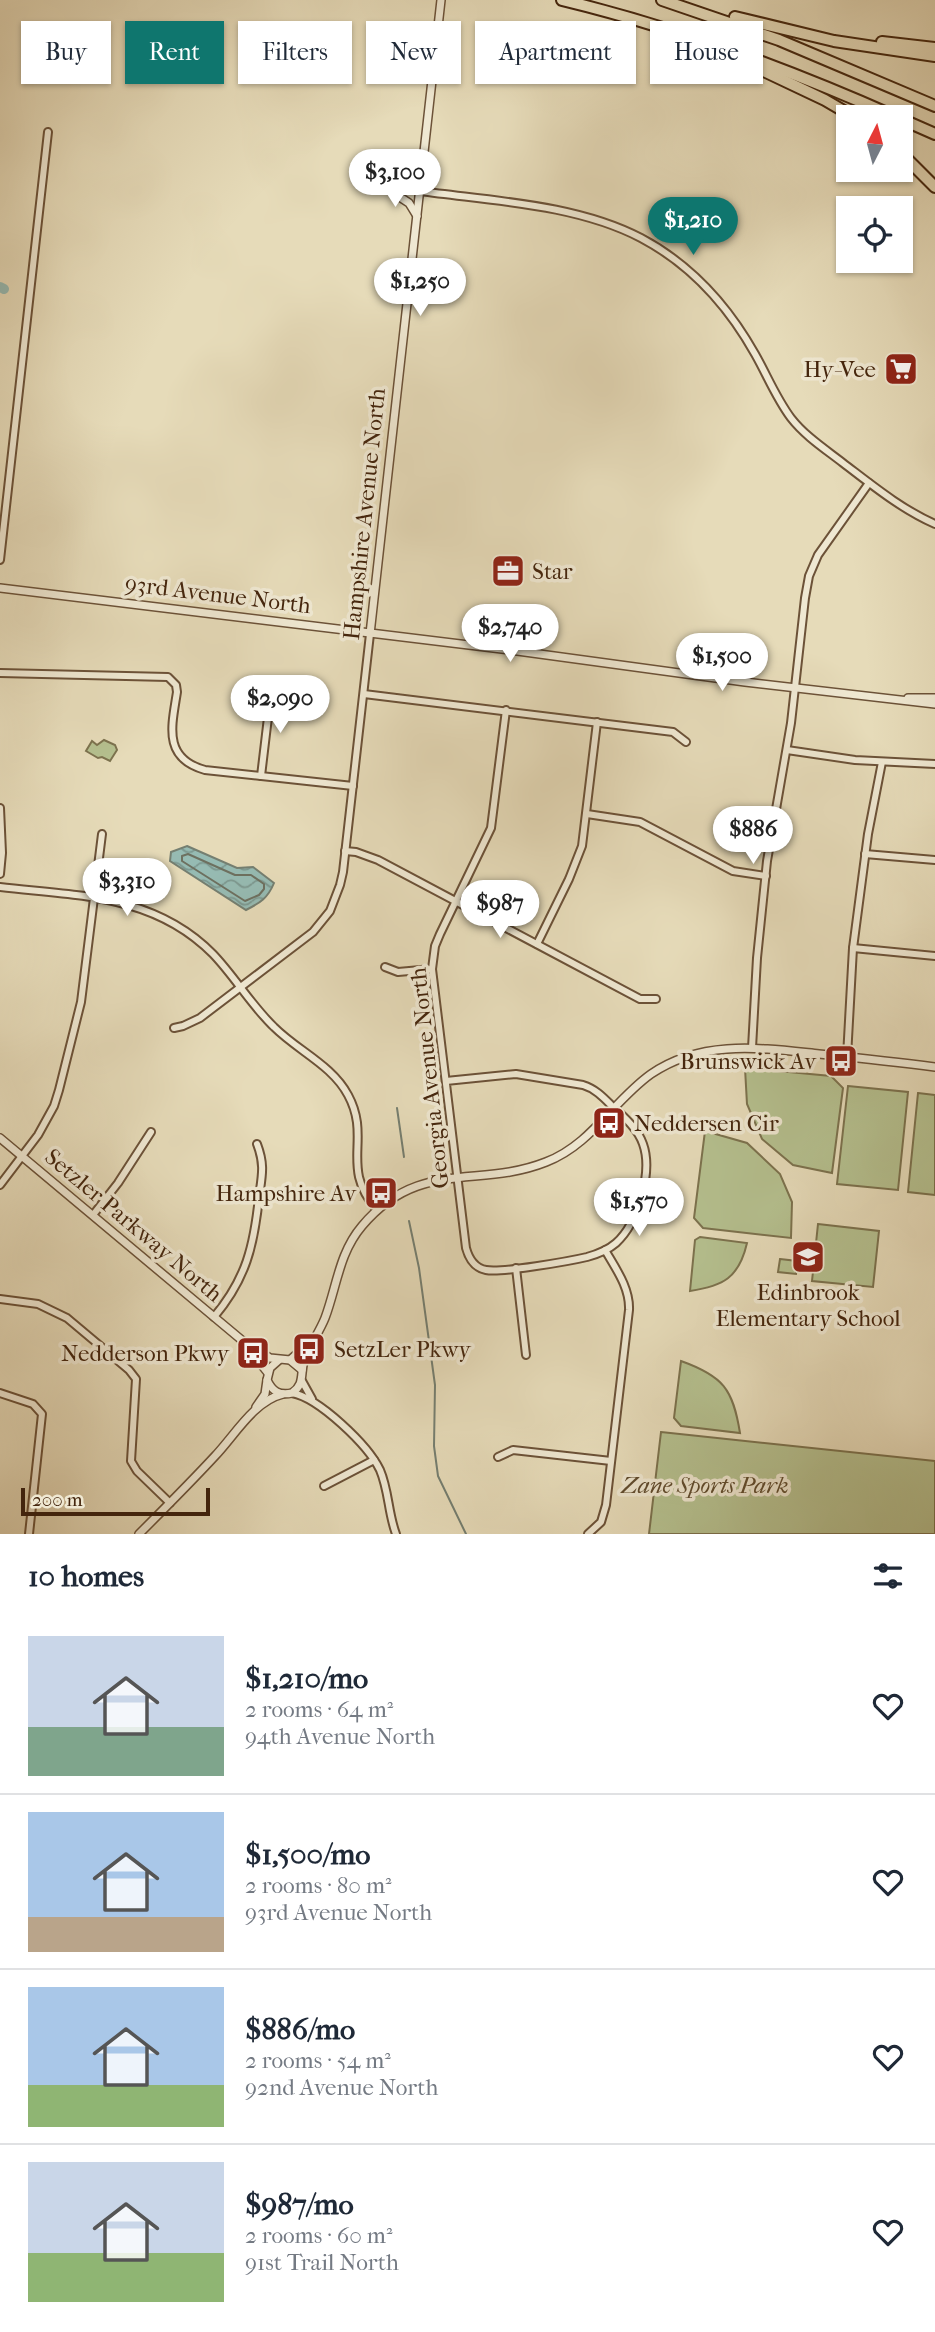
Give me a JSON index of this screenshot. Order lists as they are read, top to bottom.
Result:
{
  "streets": {
    "street": [
      "Hampshire Avenue North",
      "93rd Avenue North",
      "Georgia Avenue North",
      "Setzler Parkway North"
    ]
  },
  "crossings": [
    ["Hampshire Avenue North", "93rd Avenue North"]
  ],
  "parks": ["Zane Sports Park"],
  "places": {
    "supermarket": ["Hy-Vee"],
    "office": ["Star"],
    "bus stop": [
      "Brunswick Av",
      "Neddersen Cir",
      "Hampshire Av",
      "SetzLer Pkwy",
      "Nedderson Pkwy"
    ],
    "school or university": ["Edinbrook Elementary School"]
  },
  "scale_bar": "200 m",
  "north": "top",
  "page": {
    "chip": [
      "Buy",
      "Rent",
      "Filters",
      "New",
      "Apartment",
      "House"
    ],
    "price": [
      "$3,100",
      "$1,210",
      "$1,250",
      "$2,740",
      "$1,500",
      "$2,090",
      "$886",
      "$3,310",
      "$987",
      "$1,570"
    ],
    "scale": "200 m",
    "heading": "10 homes",
    "list": [
      {
        "name": "$1,210/mo",
        "note": "2 rooms · 64 m² · 94th Avenue North"
      },
      {
        "name": "$1,500/mo",
        "note": "2 rooms · 80 m² · 93rd Avenue North"
      },
      {
        "name": "$886/mo",
        "note": "2 rooms · 54 m² · 92nd Avenue North"
      },
      {
        "name": "$987/mo",
        "note": "2 rooms · 60 m² · 91st Trail North"
      }
    ]
  }
}
